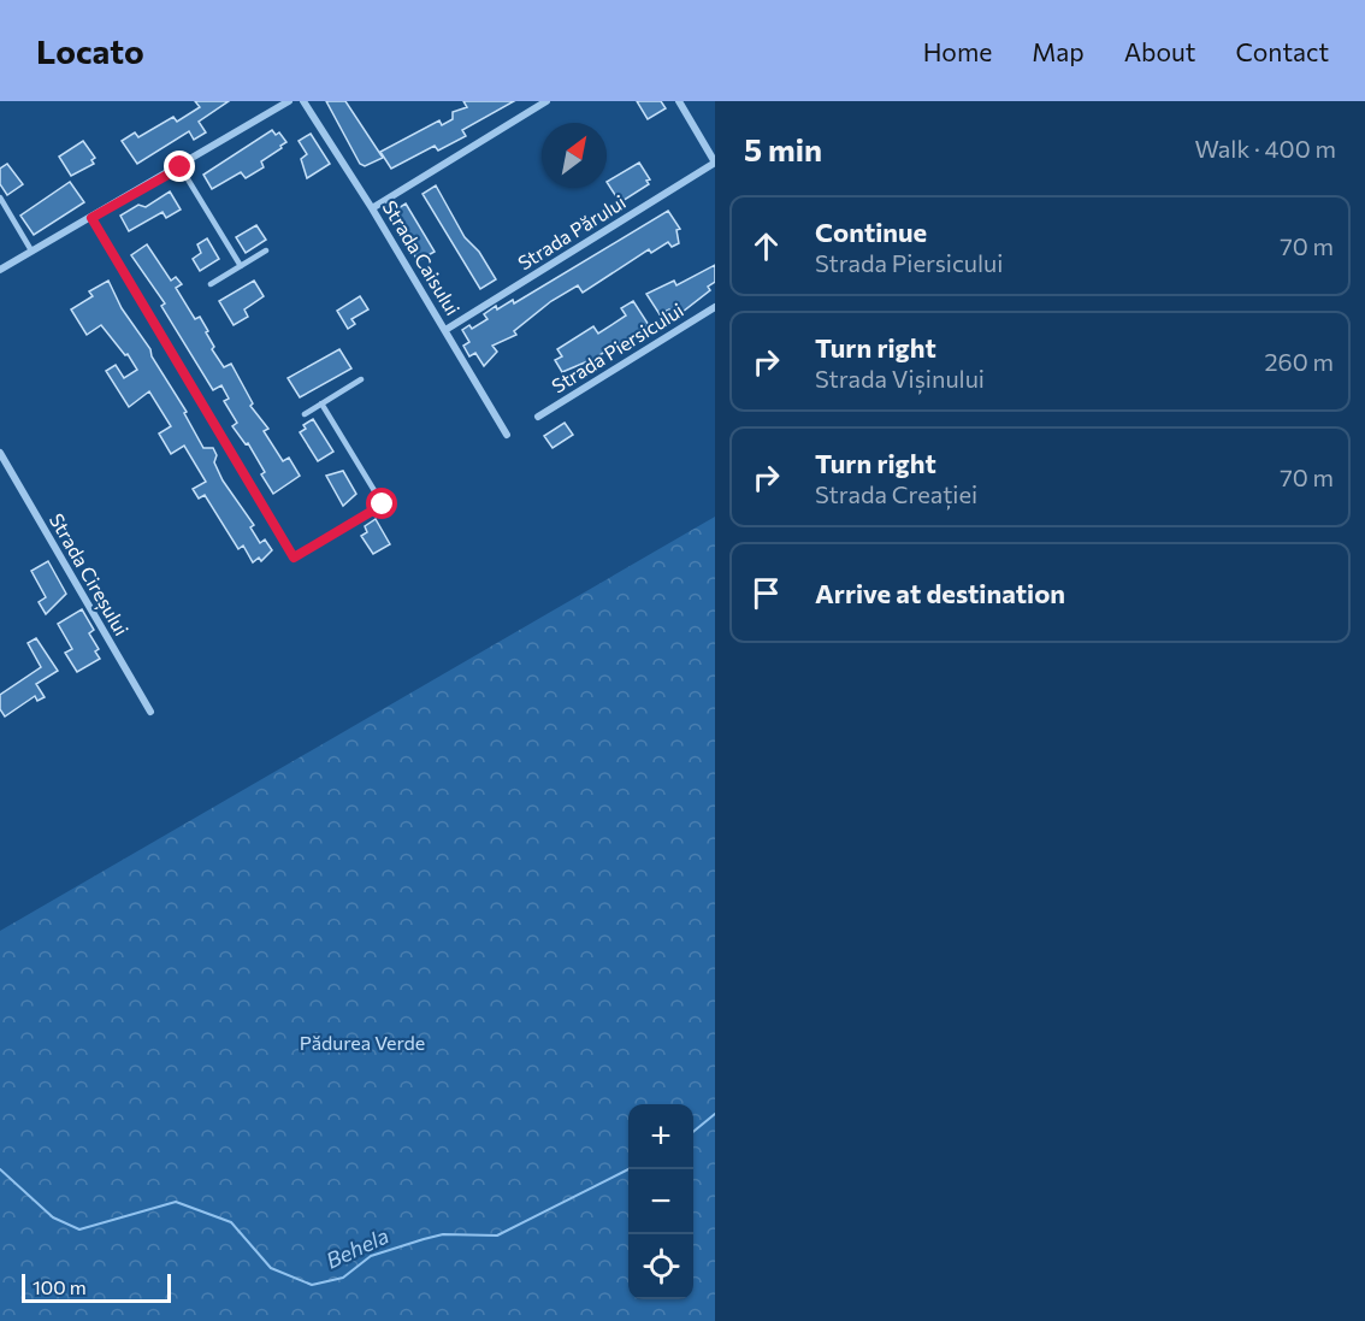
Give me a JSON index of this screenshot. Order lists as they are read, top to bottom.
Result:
{
  "streets": {
    "street": [
      "Strada Părului",
      "Strada Caisului",
      "Strada Piersicului",
      "Strada Cireșului"
    ]
  },
  "crossings": [
    ["Strada Părului", "Strada Caisului"]
  ],
  "water": ["Behela"],
  "parks": ["Pădurea Verde"],
  "scale_bar": "100 m",
  "north": "top right",
  "page": {
    "header": "Locato",
    "nav": [
      "Home",
      "Map",
      "About",
      "Contact"
    ],
    "heading": ["5 min", "Walk · 400 m"],
    "list": [
      ["Continue", "Strada Piersicului", "70 m"],
      ["Turn right", "Strada Vișinului", "260 m"],
      ["Turn right", "Strada Creației", "70 m"],
      "Arrive at destination"
    ],
    "map_buttons": ["+", "−"],
    "scale": "100 m"
  }
}
